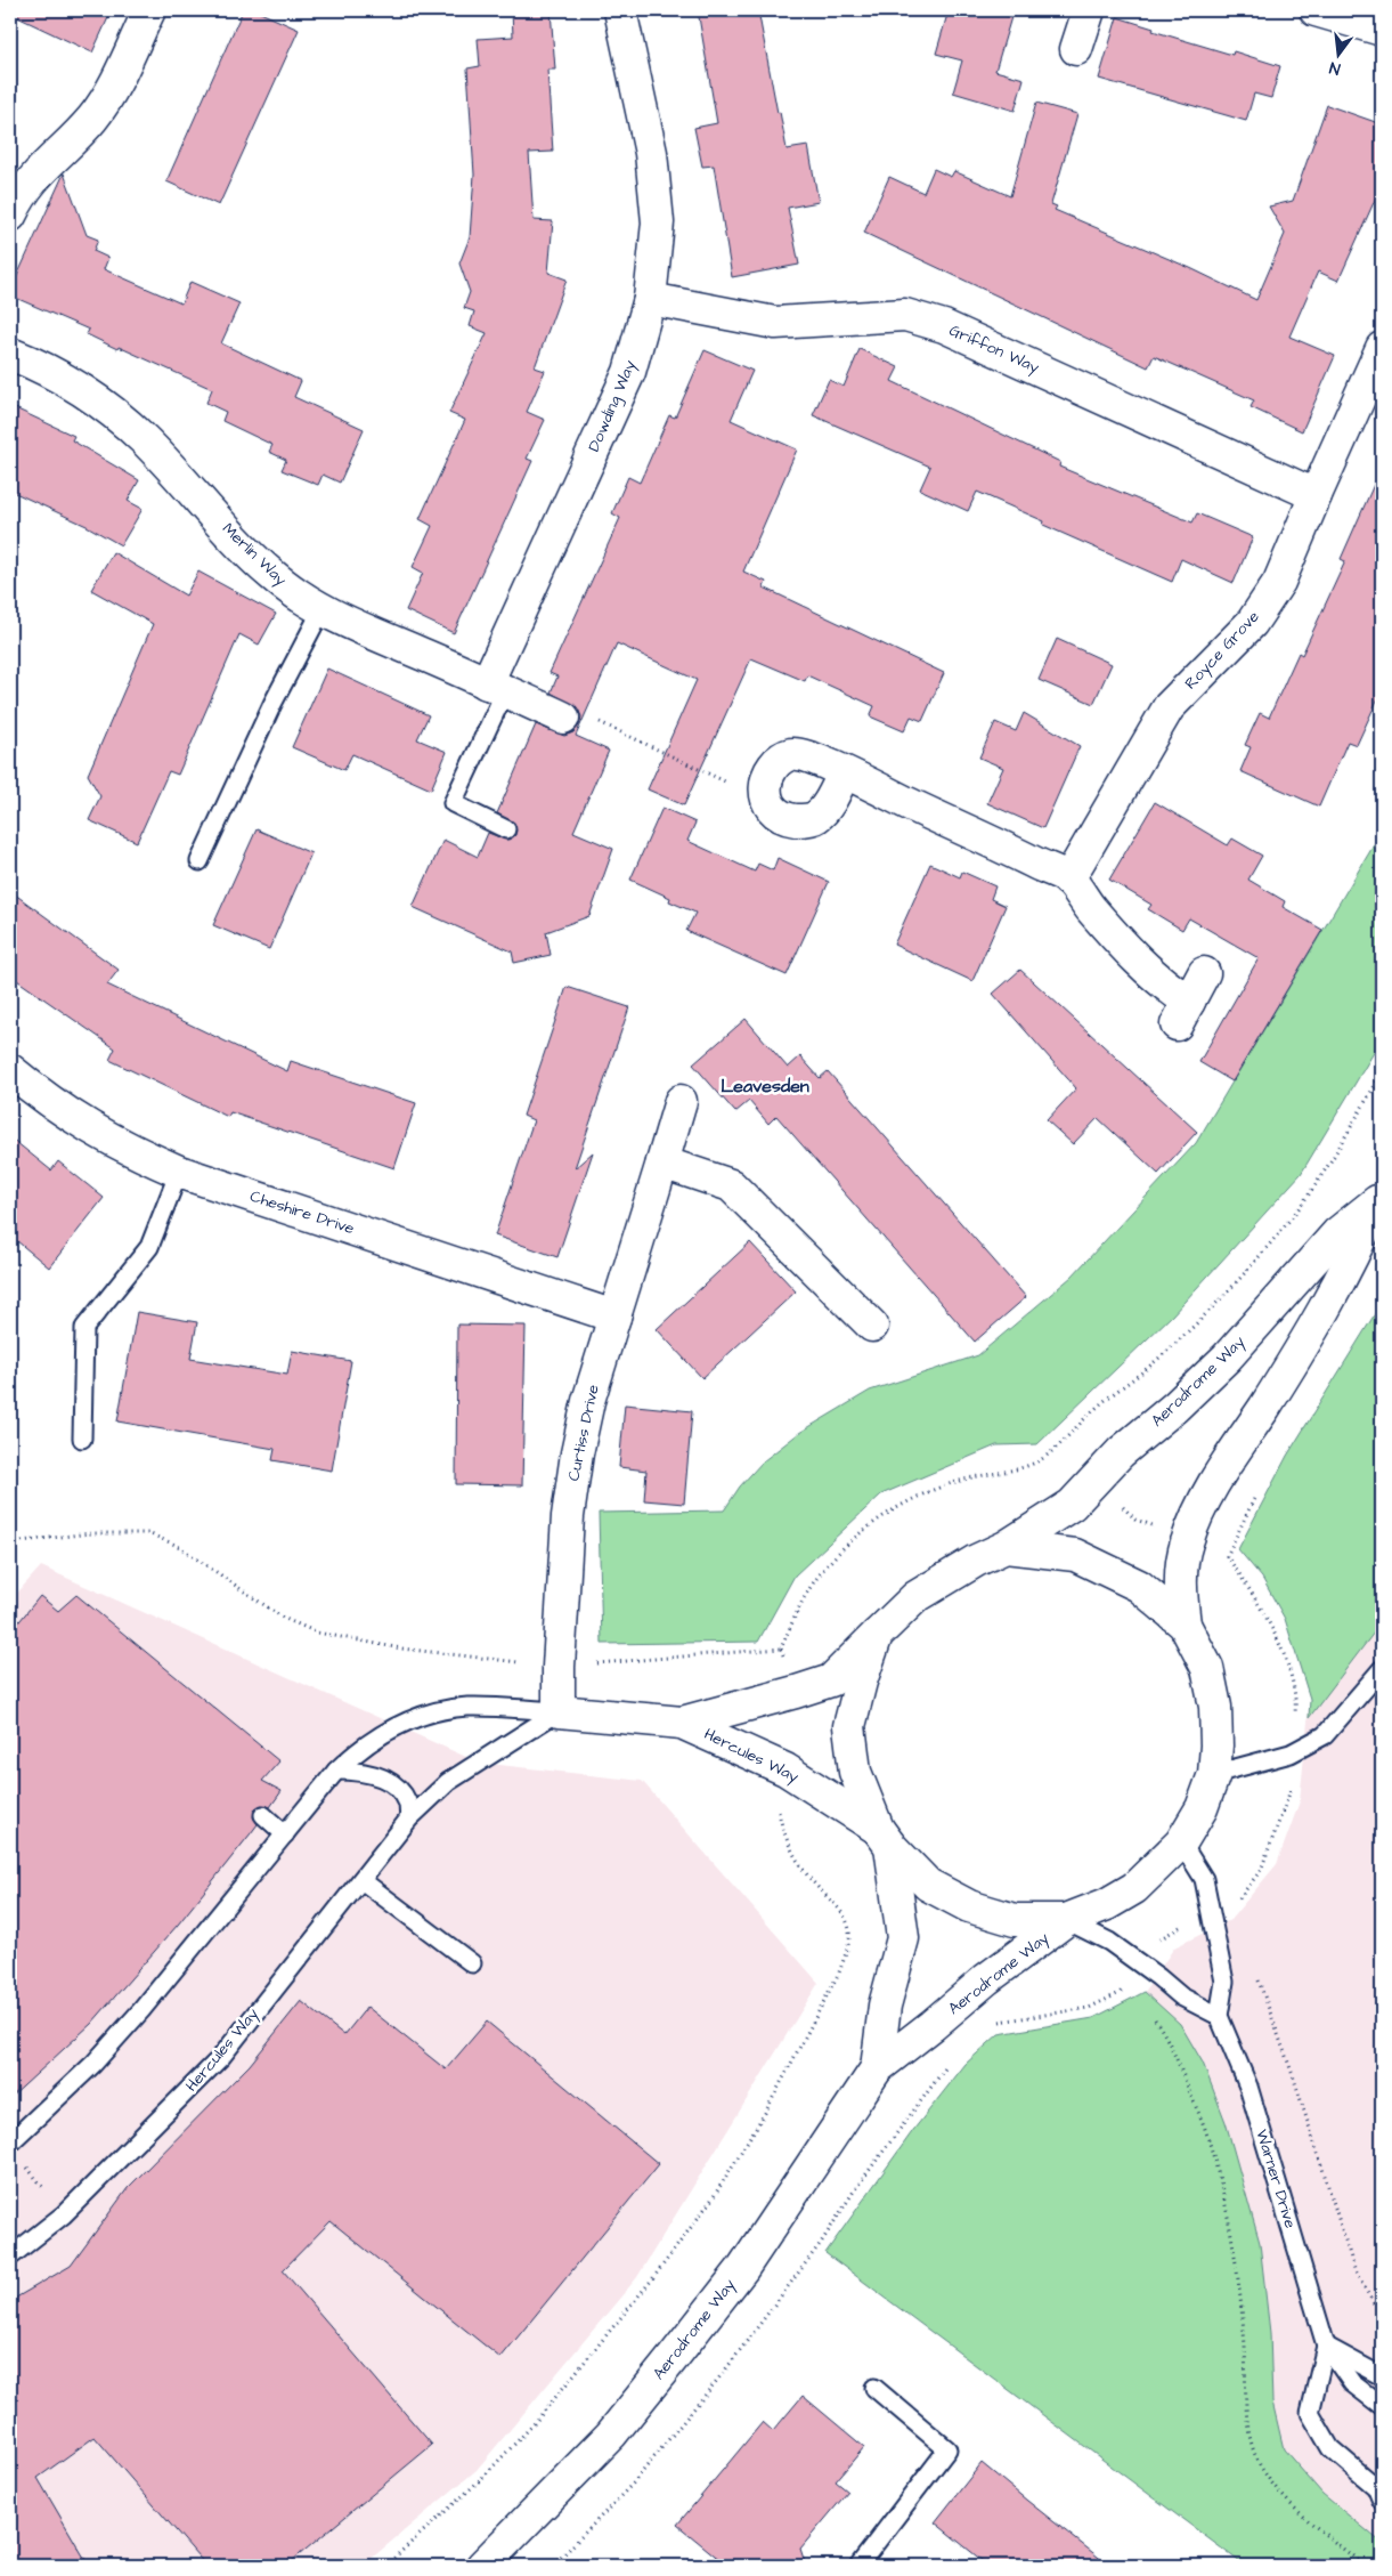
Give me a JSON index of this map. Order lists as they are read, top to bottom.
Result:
{
  "streets": {
    "street": [
      "Griffon Way",
      "Dowding Way",
      "Merlin Way",
      "Royce Grove",
      "Cheshire Drive",
      "Aerodrome Way",
      "Curtiss Drive",
      "Hercules Way"
    ],
    "lane": ["Warner Drive"]
  },
  "crossings": [
    ["Griffon Way", "Dowding Way"],
    ["Griffon Way", "Royce Grove"],
    ["Dowding Way", "Merlin Way"],
    ["Cheshire Drive", "Curtiss Drive"],
    ["Aerodrome Way", "Hercules Way"],
    ["Curtiss Drive", "Hercules Way"]
  ],
  "districts": ["Leavesden"],
  "north": "bottom"
}
